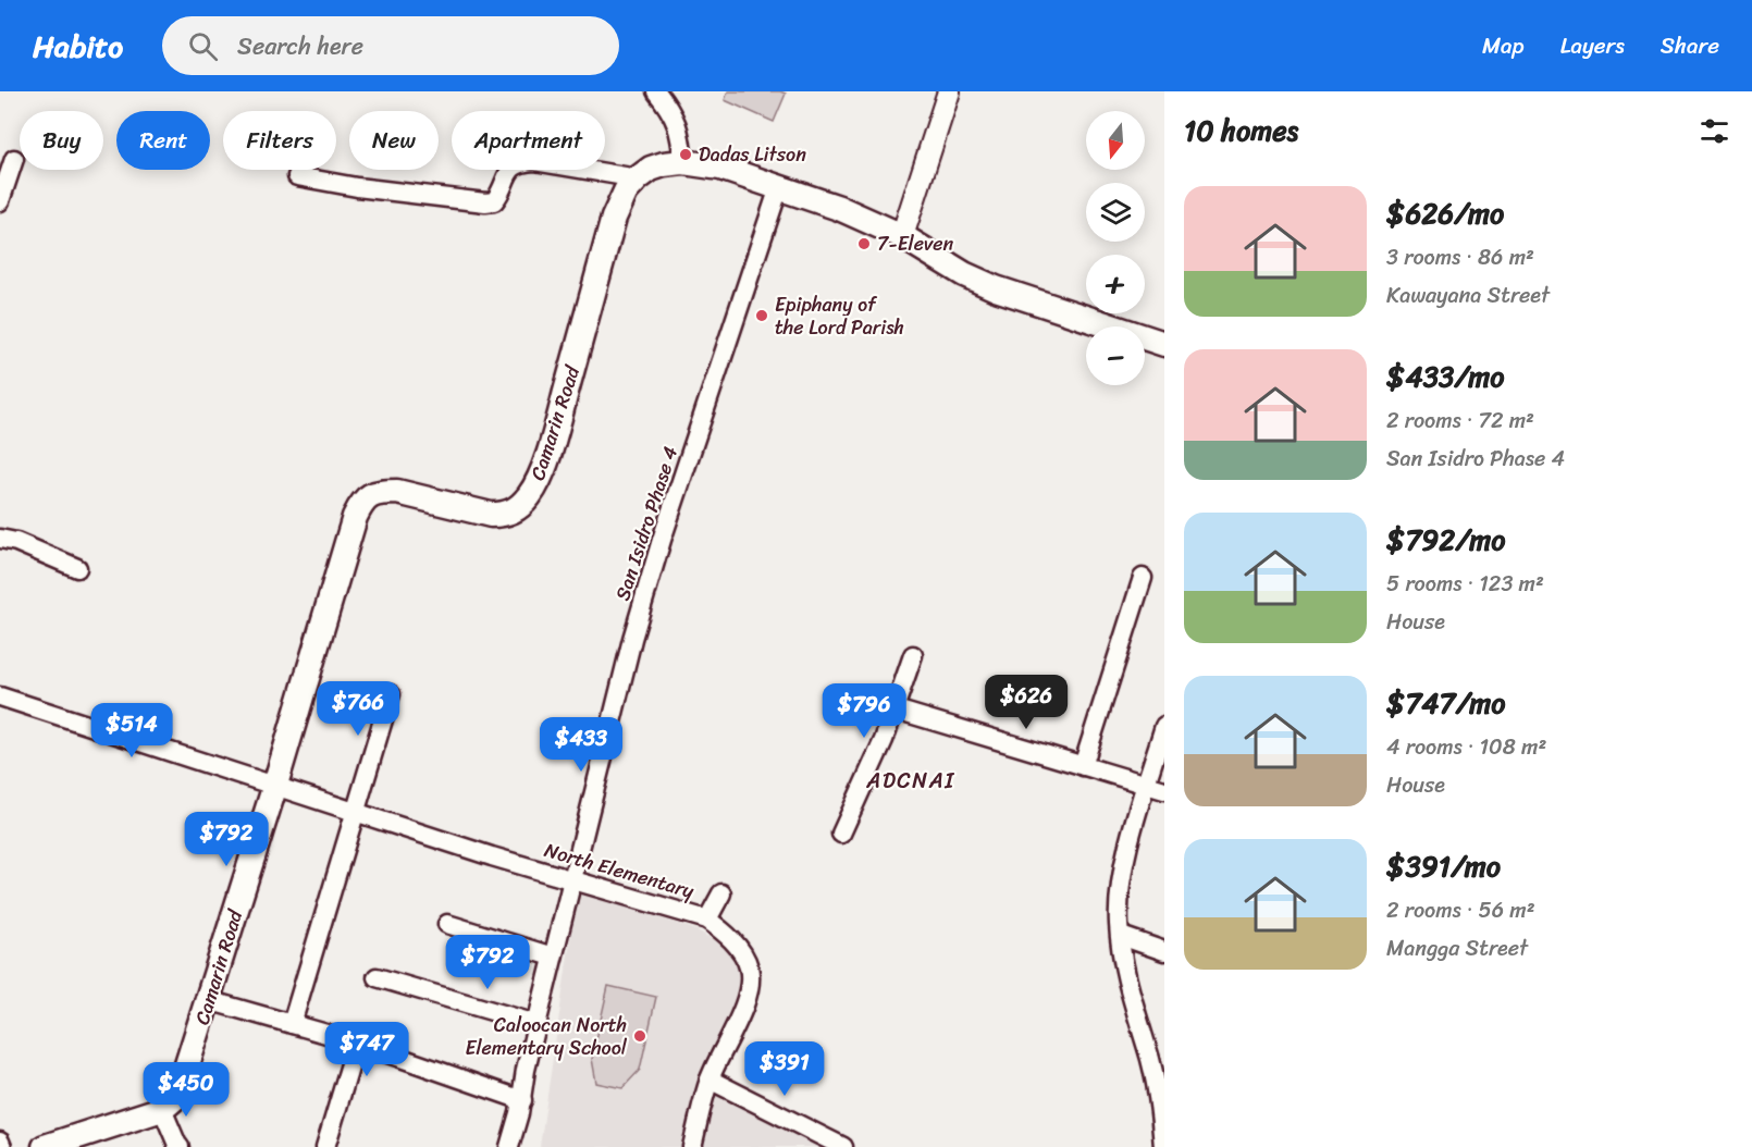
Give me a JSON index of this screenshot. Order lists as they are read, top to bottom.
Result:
{
  "streets": {
    "main road": ["Camarin Road"],
    "street": ["San Isidro Phase 4", "North Elementary"]
  },
  "crossings": [
    ["Camarin Road", "San Isidro Phase 4"],
    ["Camarin Road", "North Elementary"],
    ["San Isidro Phase 4", "North Elementary"]
  ],
  "districts": ["ADCNAI"],
  "places": [
    "Dadas Litson",
    "7-Eleven",
    "Epiphany of the Lord Parish",
    "Caloocan North Elementary School"
  ],
  "north": "bottom",
  "page": {
    "header": "Habito",
    "search": "Search here",
    "nav": ["Map", "Layers", "Share"],
    "heading": "10 homes",
    "map_buttons": ["+", "−"],
    "chip": [
      "Buy",
      "Rent",
      "Filters",
      "New",
      "Apartment"
    ],
    "list": [
      {
        "name": "$626/mo",
        "note": "3 rooms · 86 m² · Kawayana Street"
      },
      {
        "name": "$433/mo",
        "note": "2 rooms · 72 m² · San Isidro Phase 4"
      },
      {
        "name": "$792/mo",
        "note": "5 rooms · 123 m² · House"
      },
      {
        "name": "$747/mo",
        "note": "4 rooms · 108 m² · House"
      },
      {
        "name": "$391/mo",
        "note": "2 rooms · 56 m² · Mangga Street"
      }
    ],
    "price": [
      "$626",
      "$766",
      "$796",
      "$514",
      "$433",
      "$792",
      "$792",
      "$747",
      "$391",
      "$450"
    ]
  }
}
